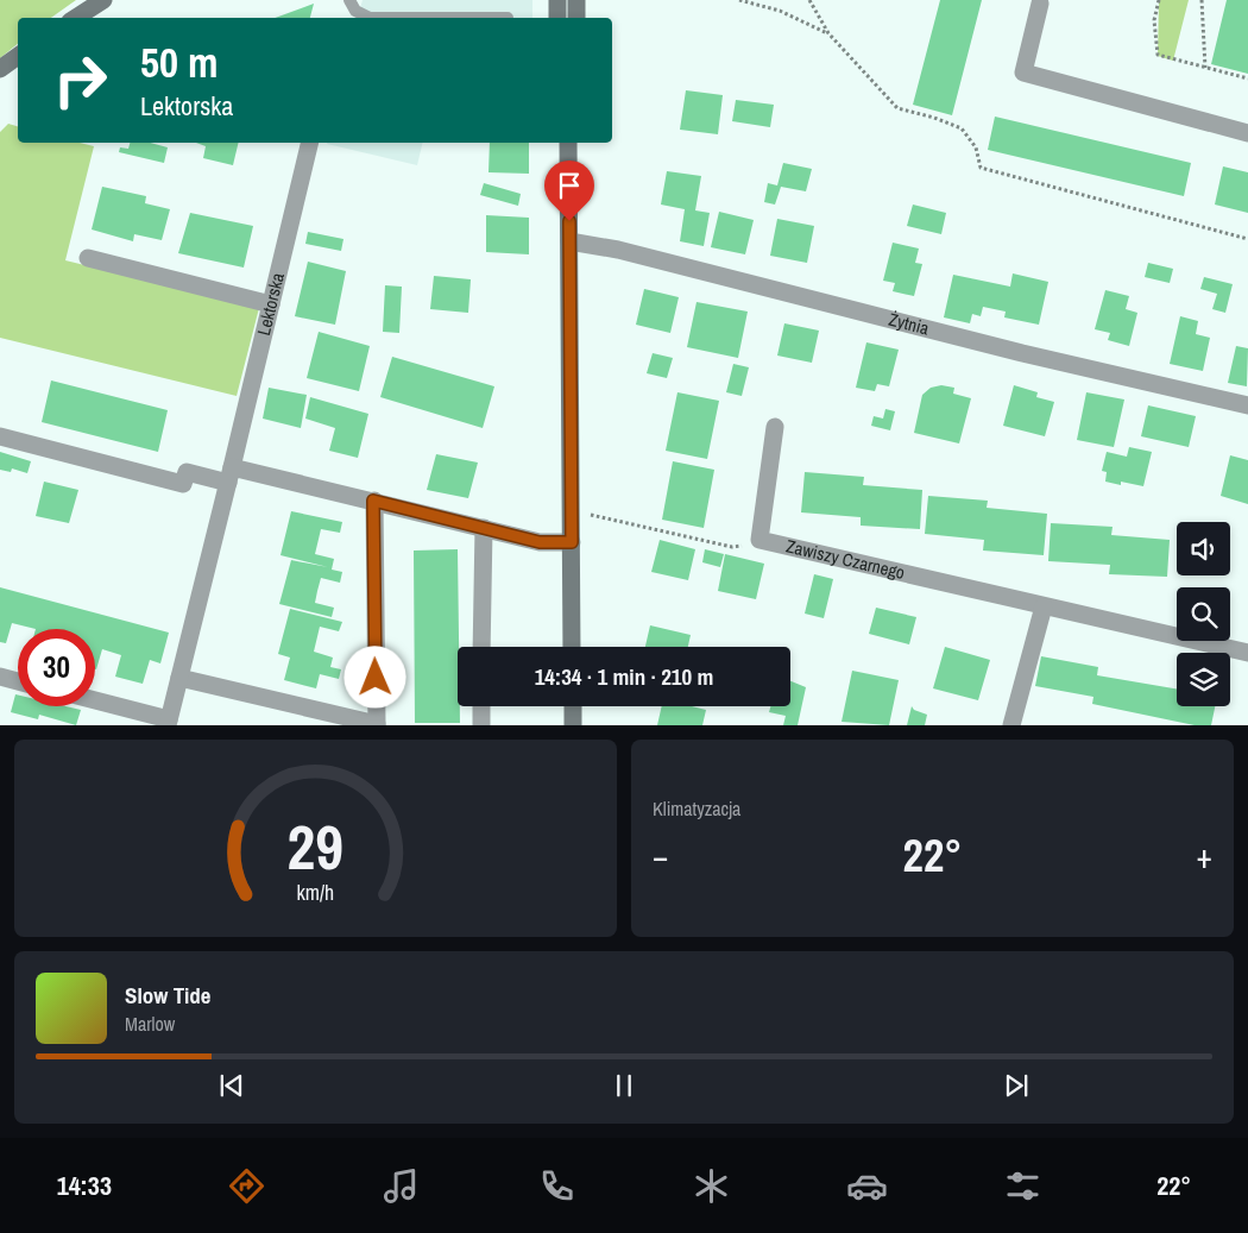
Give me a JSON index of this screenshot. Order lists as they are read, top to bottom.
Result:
{
  "streets": {
    "street": ["Lektorska", "Żytnia", "Zawiszy Czarnego"]
  },
  "page": {
    "turn": ["50 m", "Lektorska"],
    "limit": "30",
    "trip": "14:34 · 1 min · 210 m",
    "tile": "Klimatyzacja",
    "heat": ["−", "22°", "+"],
    "song": ["Slow Tide", "Marlow"],
    "tabs": ["14:33", "22°"],
    "gauge": ["29", "km/h"]
  }
}
